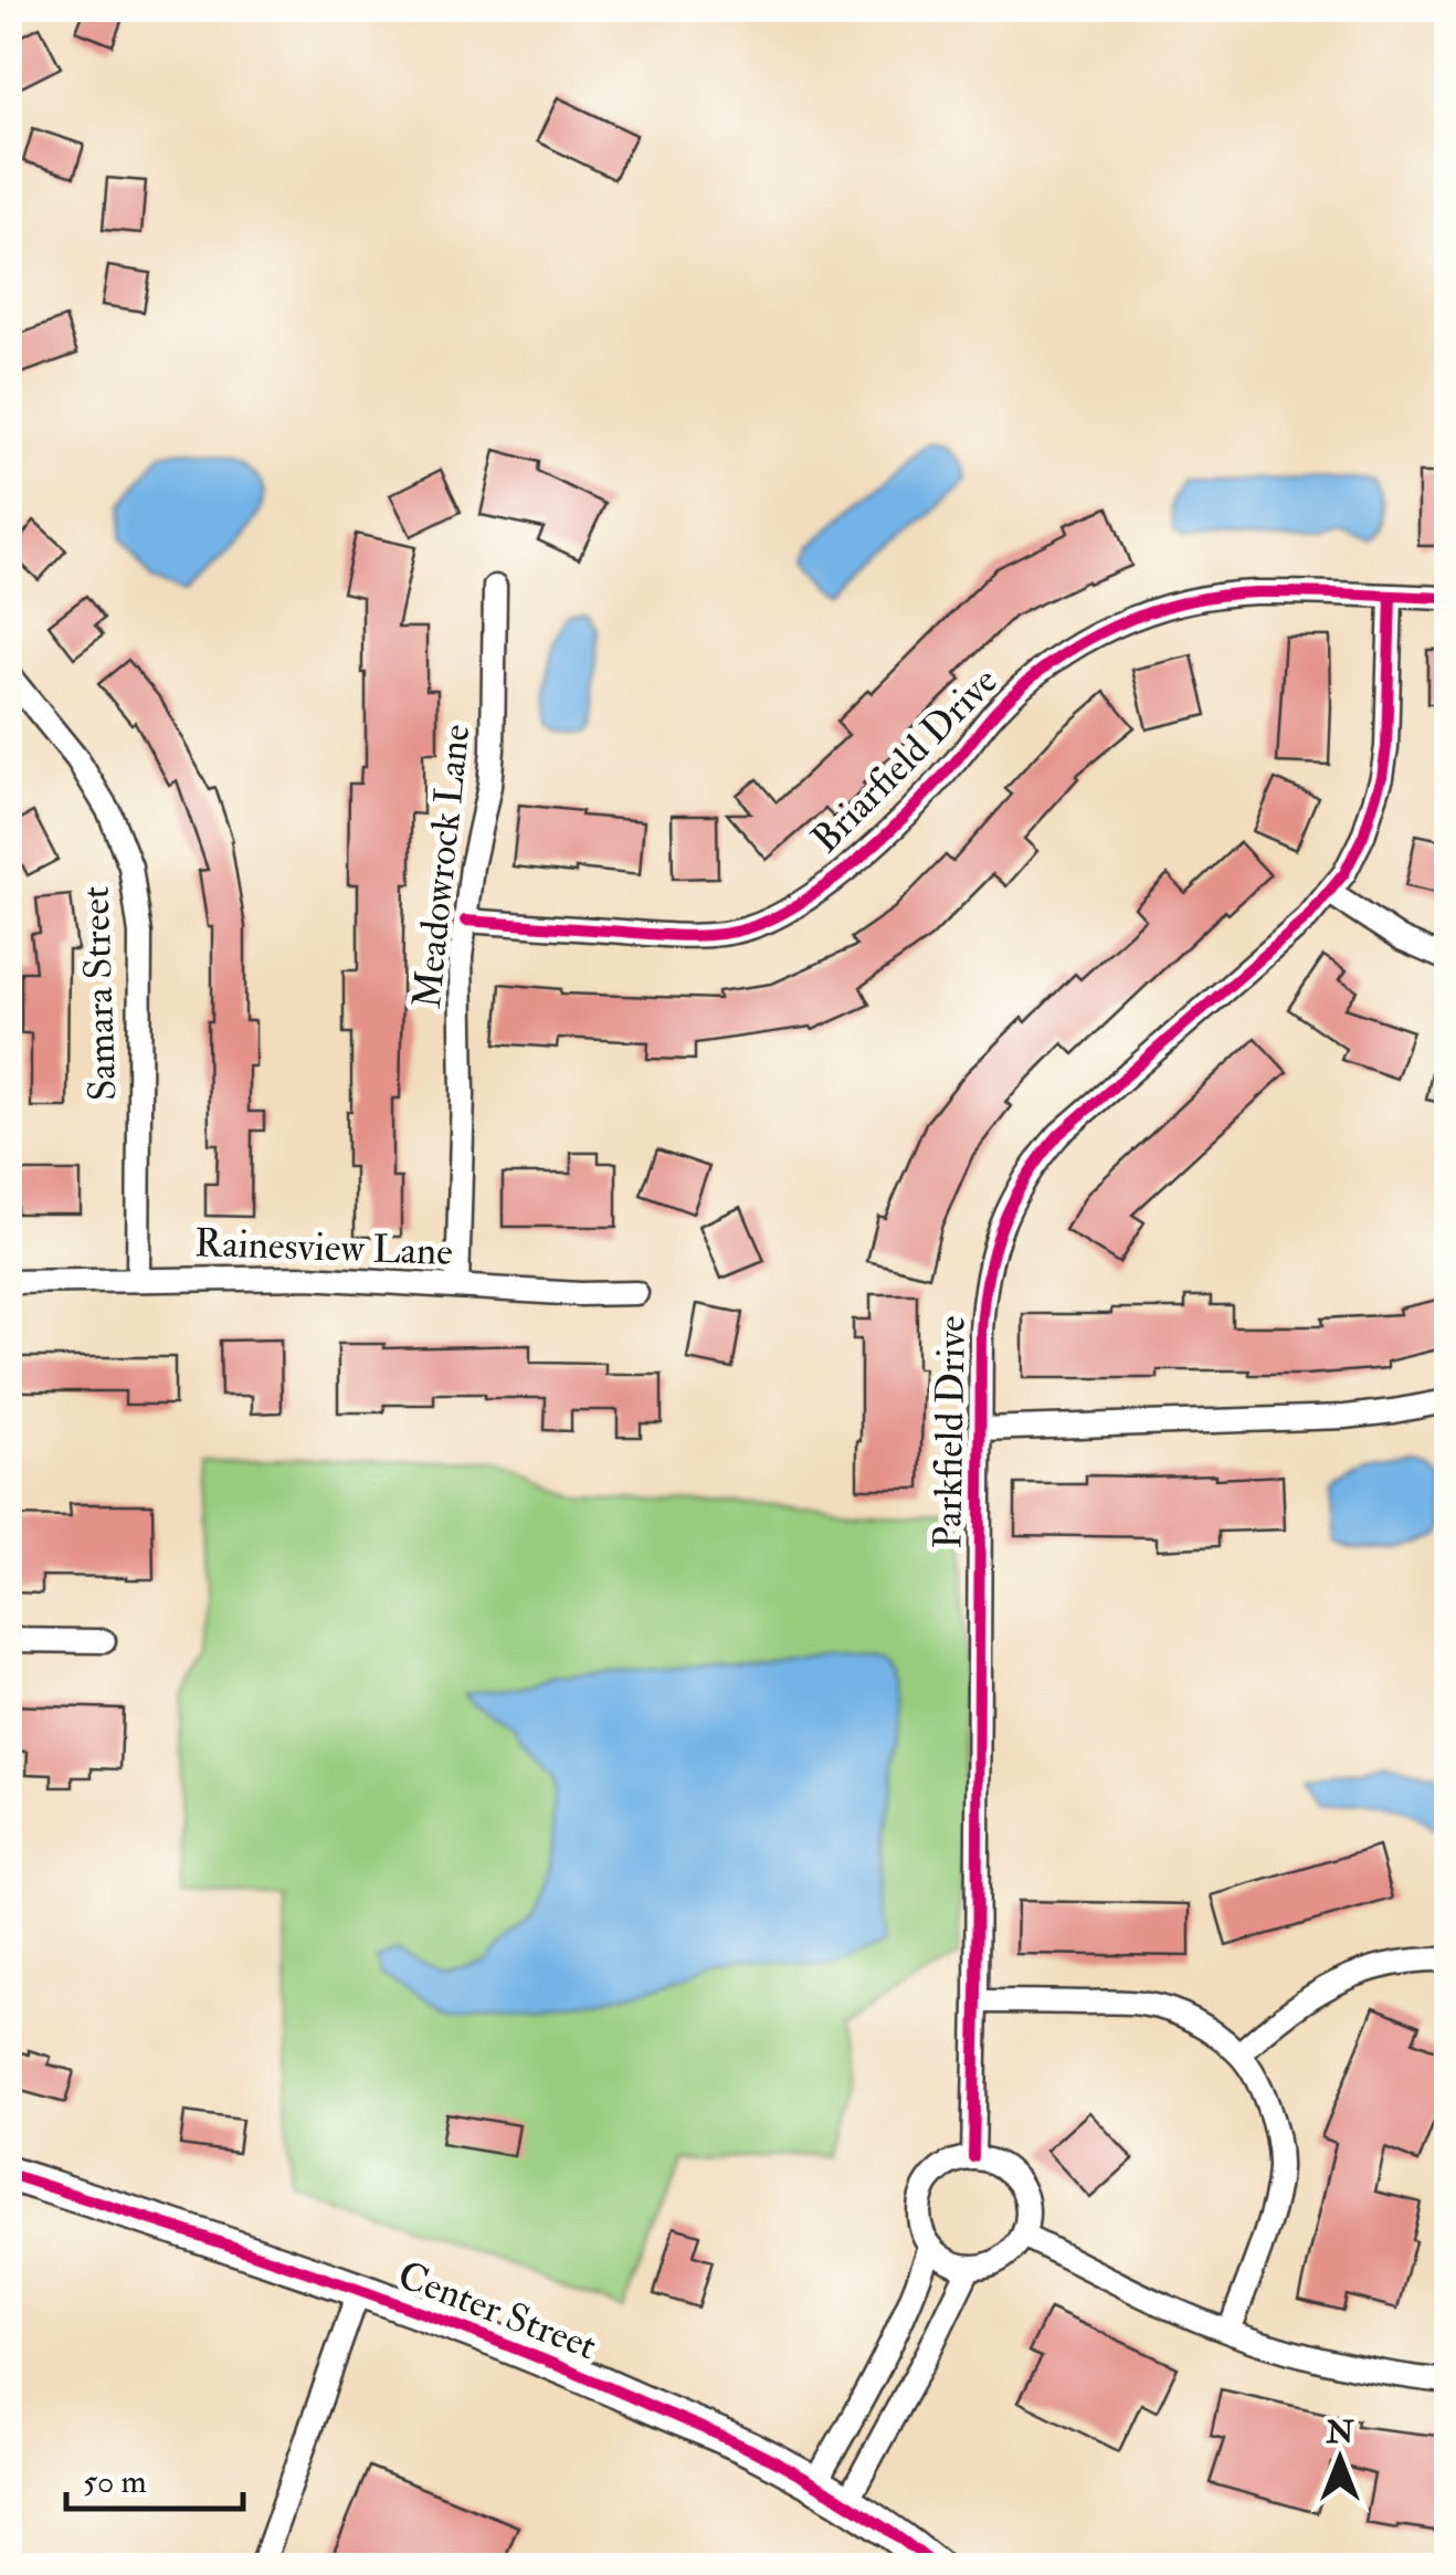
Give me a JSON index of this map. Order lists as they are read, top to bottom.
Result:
{
  "streets": {
    "main road": ["Center Street"],
    "street": [
      "Briarfield Drive",
      "Meadowrock Lane",
      "Samara Street",
      "Rainesview Lane",
      "Parkfield Drive"
    ]
  },
  "crossings": [
    ["Briarfield Drive", "Meadowrock Lane"],
    ["Briarfield Drive", "Parkfield Drive"],
    ["Meadowrock Lane", "Rainesview Lane"],
    ["Samara Street", "Rainesview Lane"]
  ],
  "scale_bar": "50 m",
  "north": "top"
}
